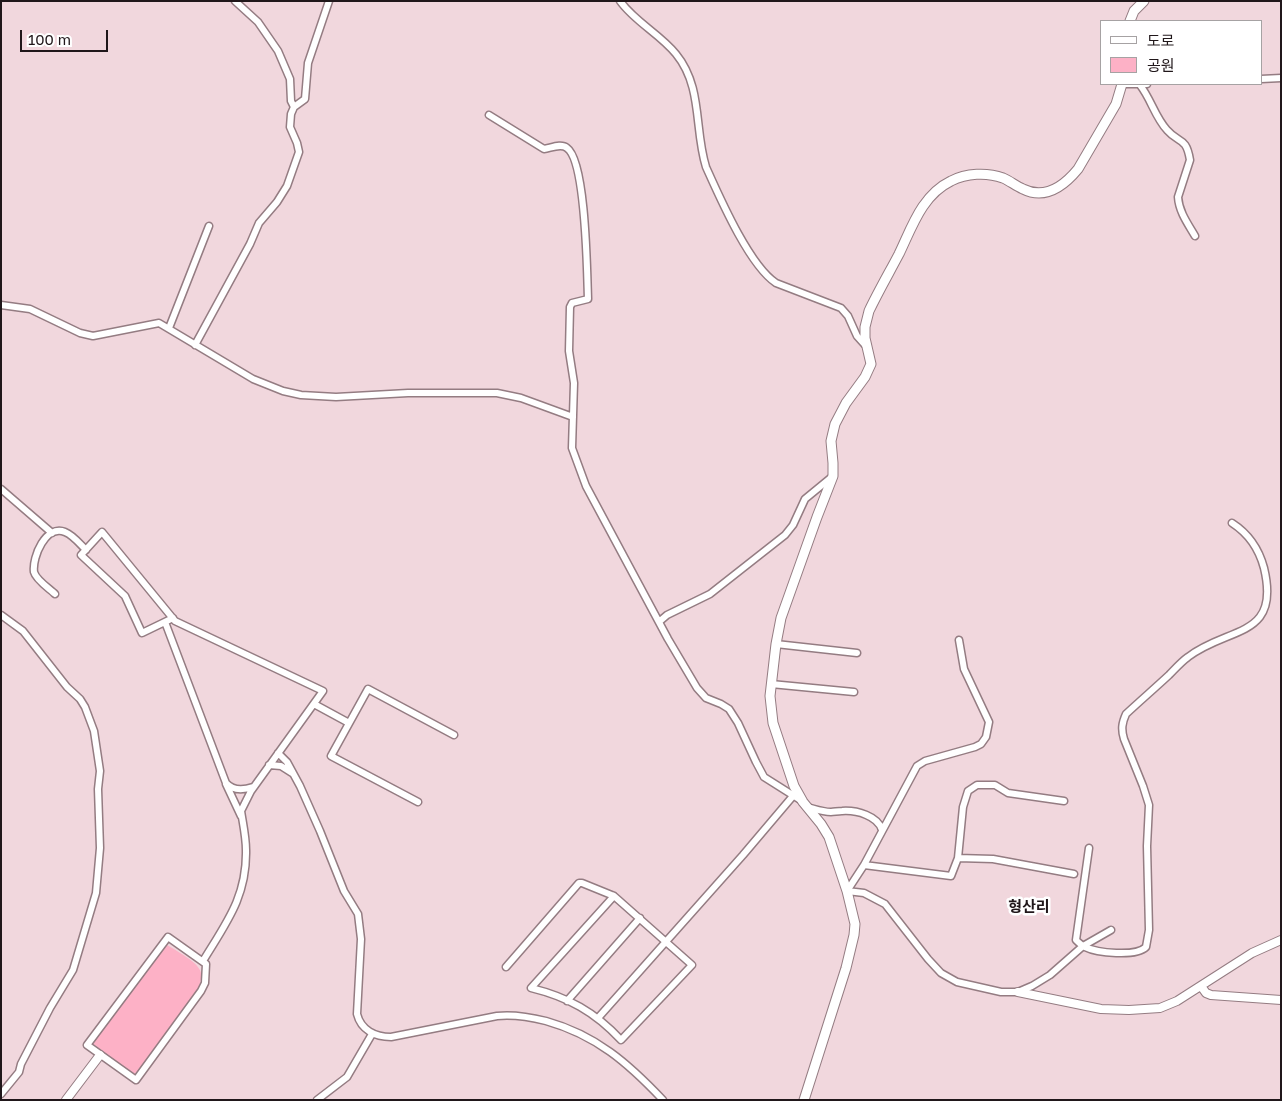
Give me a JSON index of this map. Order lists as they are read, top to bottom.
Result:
{
  "districts": ["형산리"],
  "legend": ["도로", "공원"],
  "scale_bar": "100 m"
}
